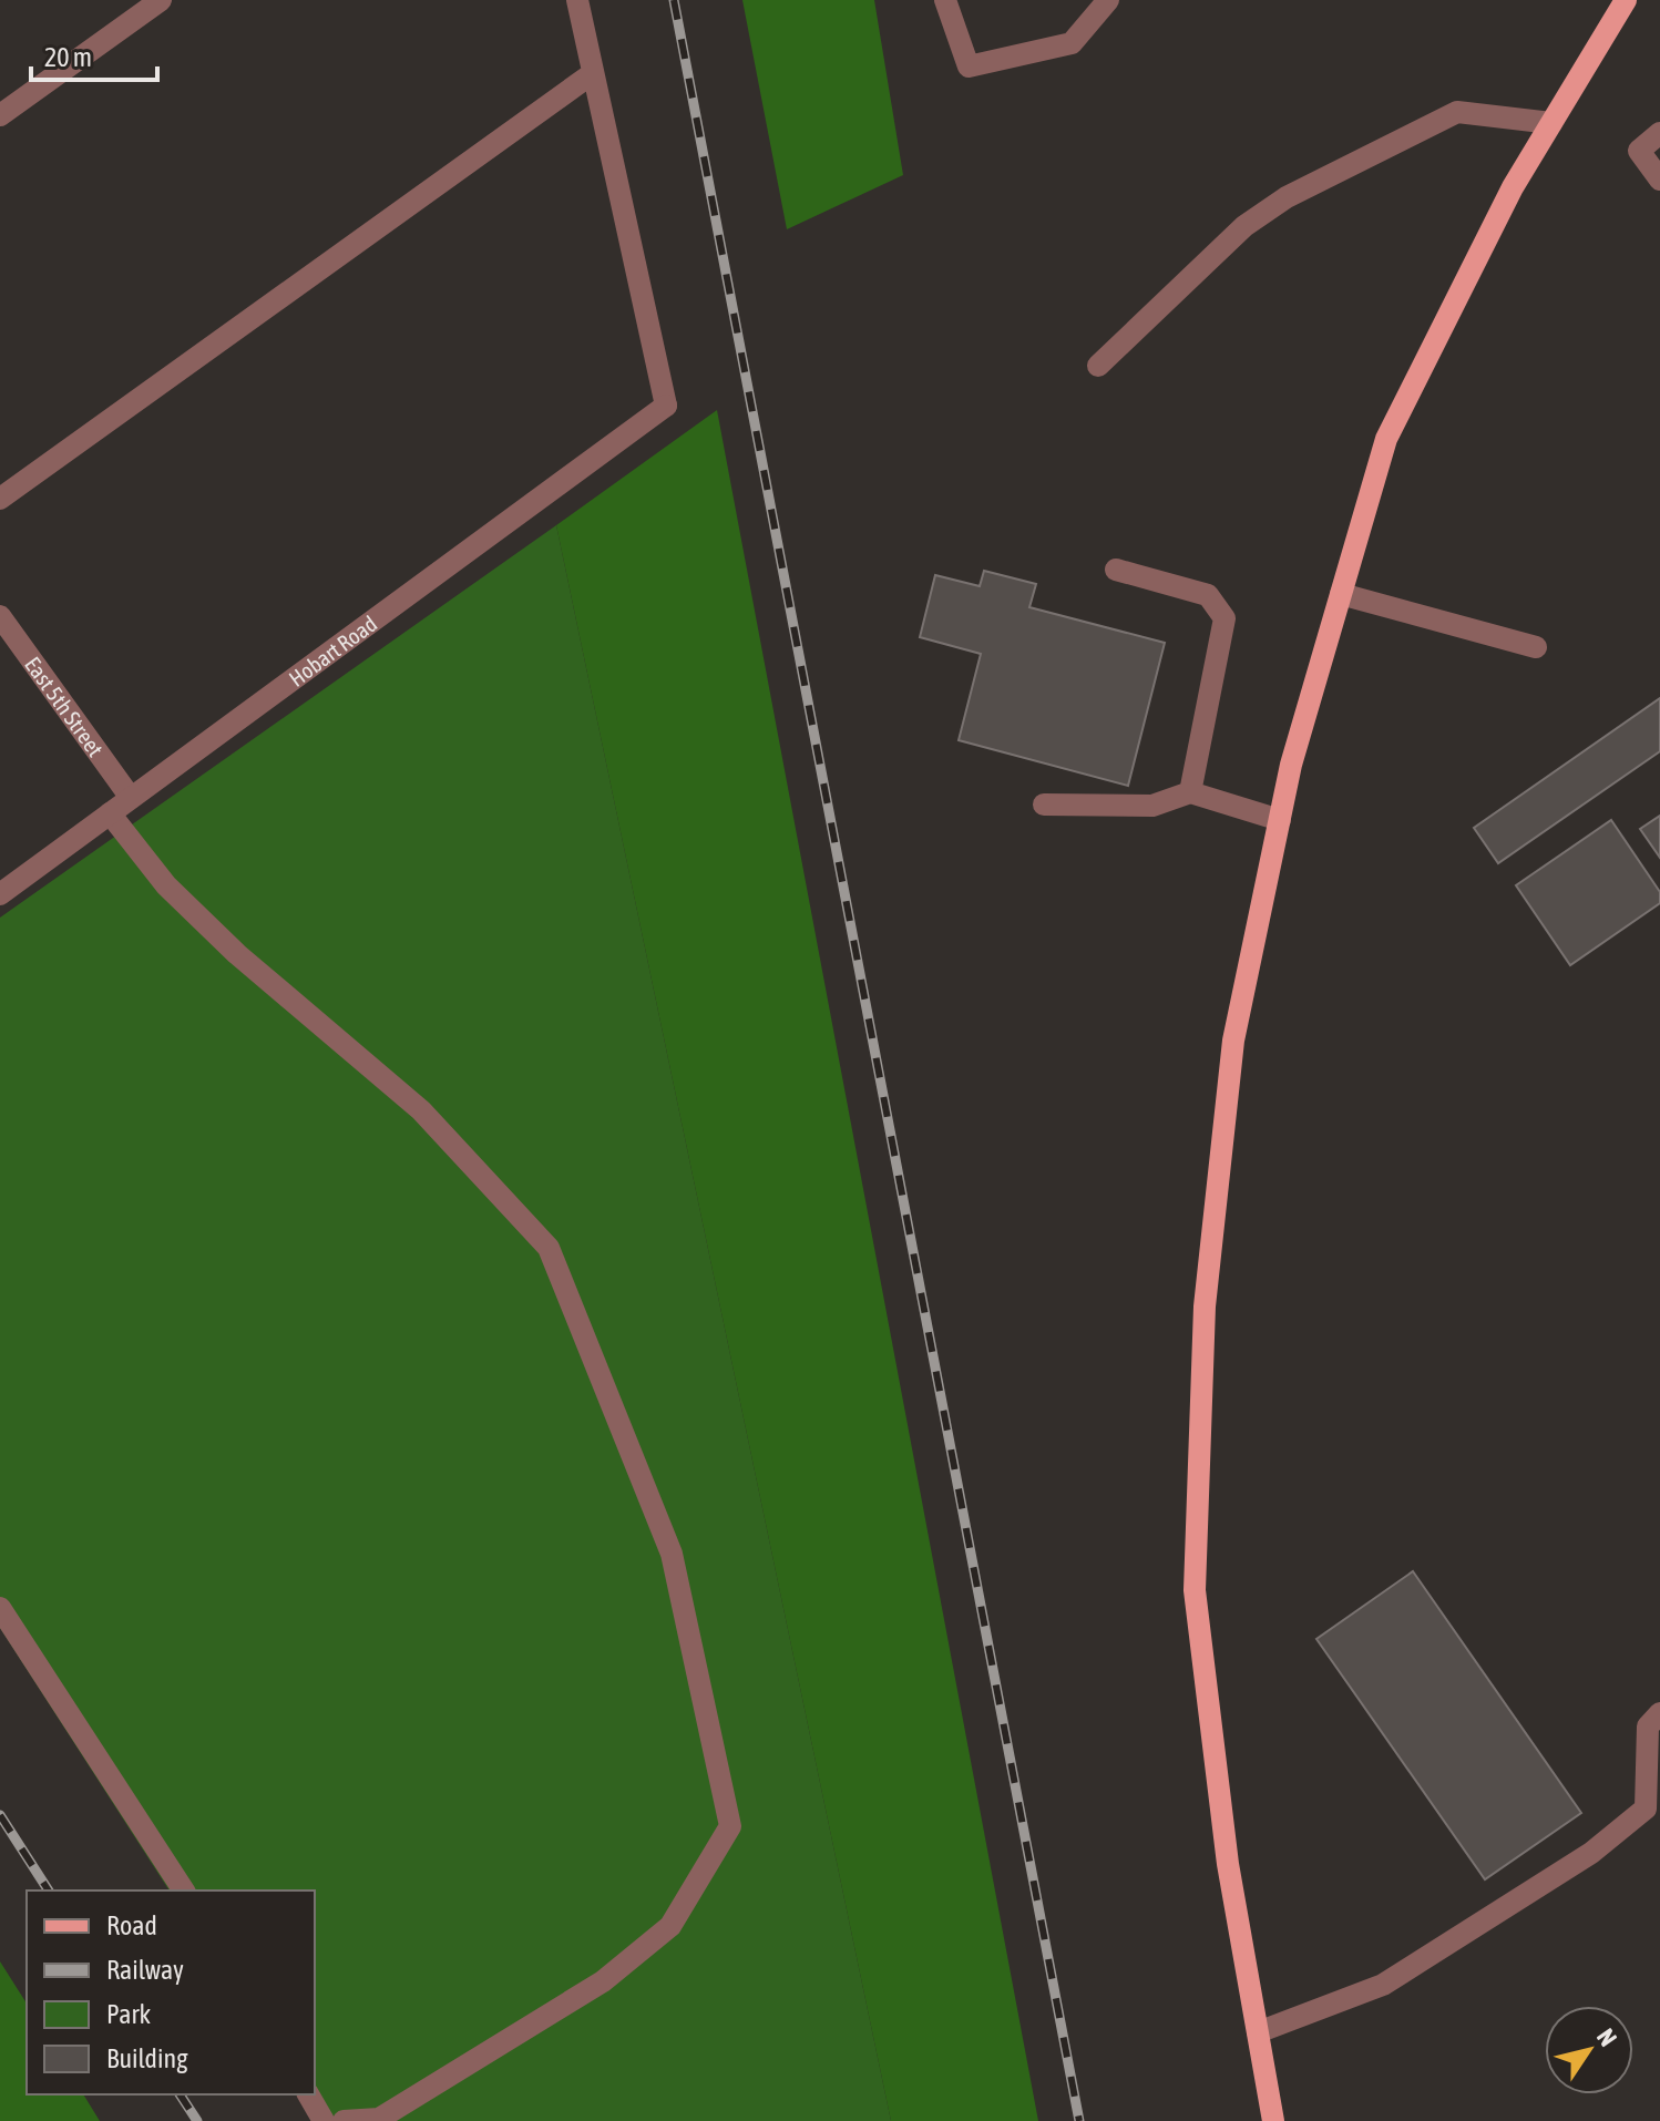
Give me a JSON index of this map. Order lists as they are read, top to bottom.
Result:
{
  "streets": {
    "street": ["Hobart Road", "East 5th Street"]
  },
  "crossings": [
    ["Hobart Road", "East 5th Street"]
  ],
  "legend": [
    "Road",
    "Railway",
    "Park",
    "Building"
  ],
  "scale_bar": "20 m",
  "north": "top right"
}
